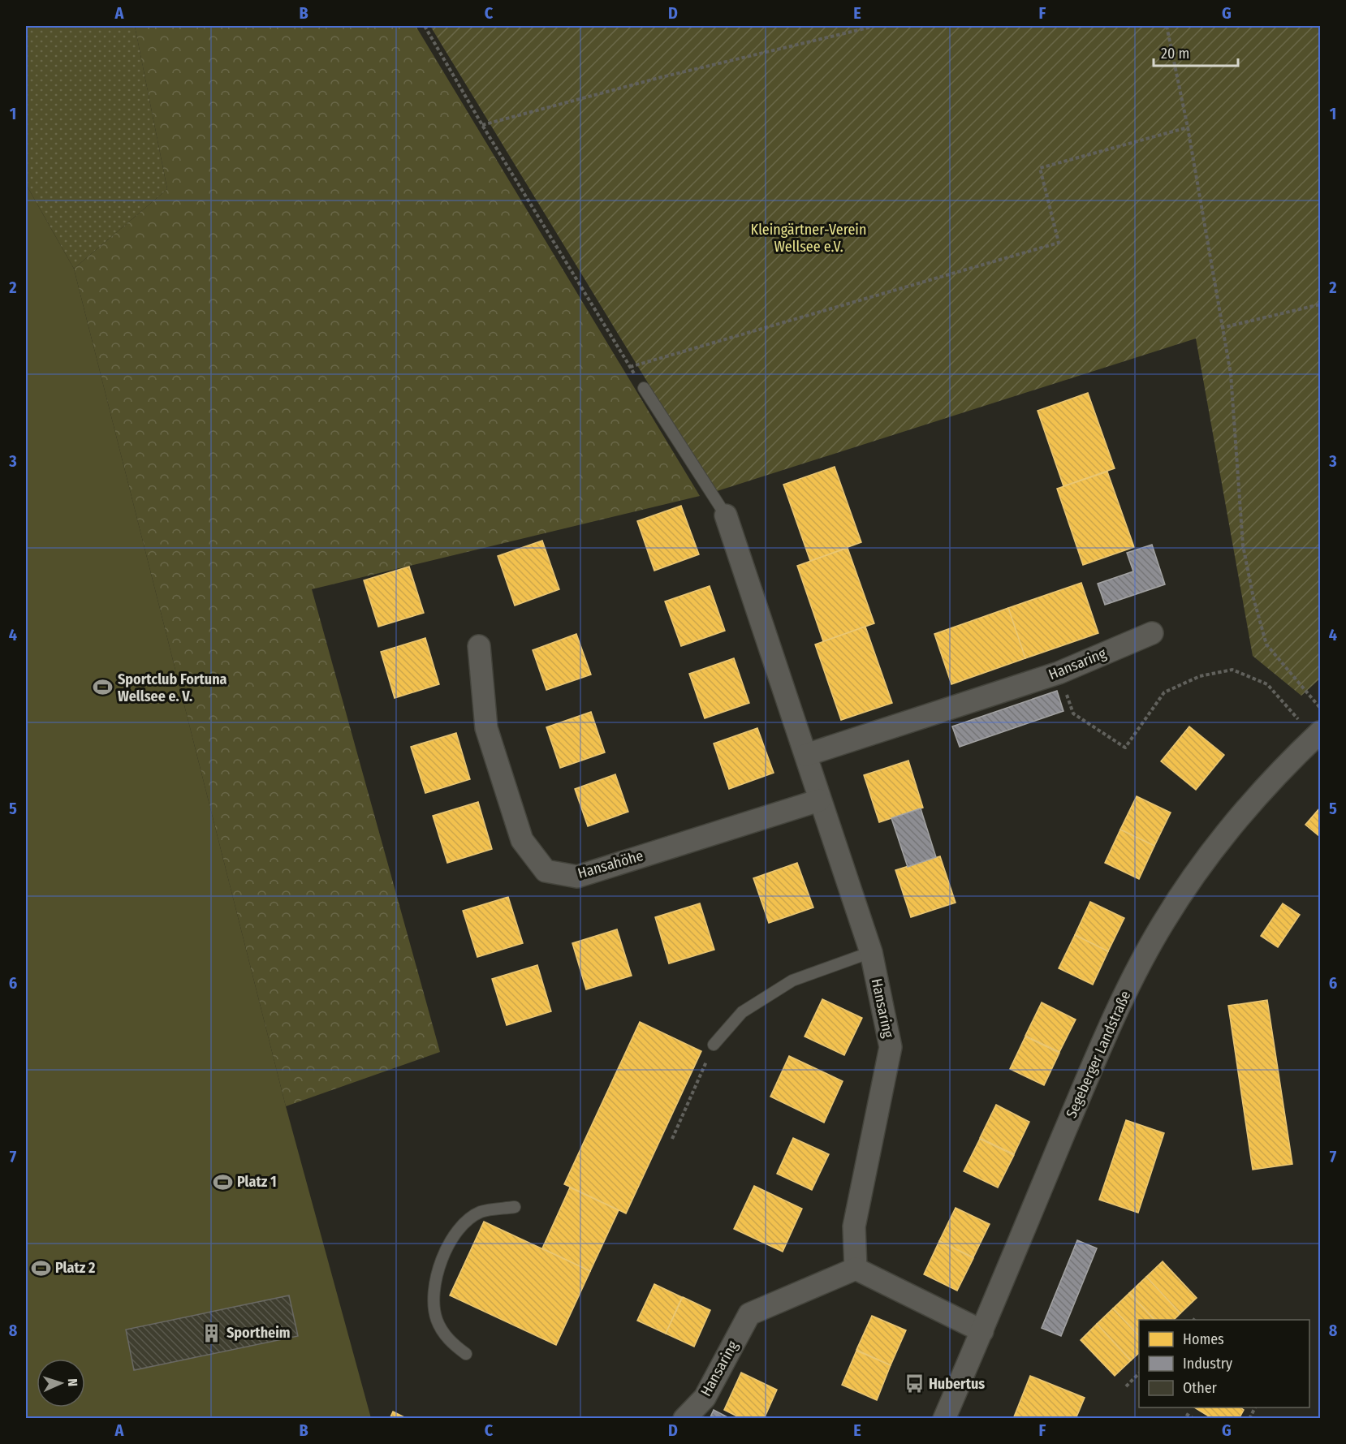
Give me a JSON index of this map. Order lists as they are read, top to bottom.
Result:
{
  "streets": {
    "street": ["Hansaring", "Hansahöhe", "Segeberger Landstraße"]
  },
  "crossings": [
    ["Hansaring", "Hansahöhe"]
  ],
  "parks": ["Kleingärtner-Verein Wellsee e.V."],
  "places": {
    "sports": ["Sportclub Fortuna Wellsee e. V.", "Platz 1", "Platz 2"],
    "building": ["Sportheim"],
    "bus stop": ["Hubertus"]
  },
  "legend": ["Homes", "Industry", "Other"],
  "scale_bar": "20 m",
  "north": "right",
  "grid": {
    "columns": [
      "A",
      "B",
      "C",
      "D",
      "E",
      "F",
      "G"
    ],
    "rows": [
      "1",
      "2",
      "3",
      "4",
      "5",
      "6",
      "7",
      "8"
    ]
  }
}
